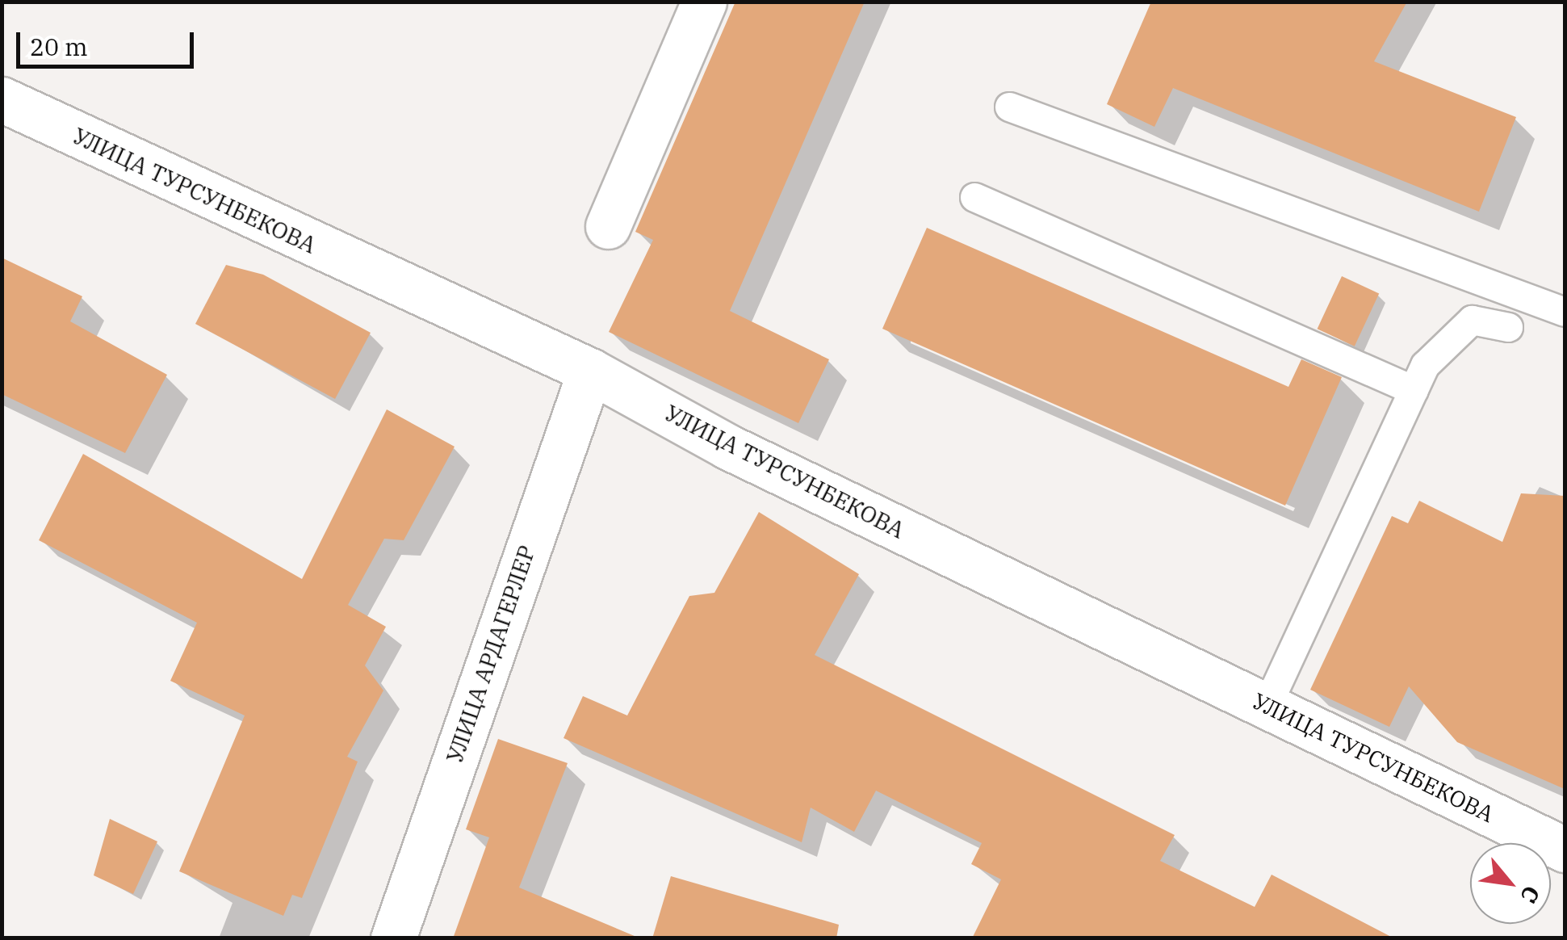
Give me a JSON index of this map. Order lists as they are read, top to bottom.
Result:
{
  "streets": {
    "street": ["УЛИЦА ТУРСУНБЕКОВА", "УЛИЦА АРДАГЕРЛЕР"]
  },
  "crossings": [
    ["УЛИЦА ТУРСУНБЕКОВА", "УЛИЦА АРДАГЕРЛЕР"]
  ],
  "scale_bar": "20 m",
  "north": "bottom right"
}
